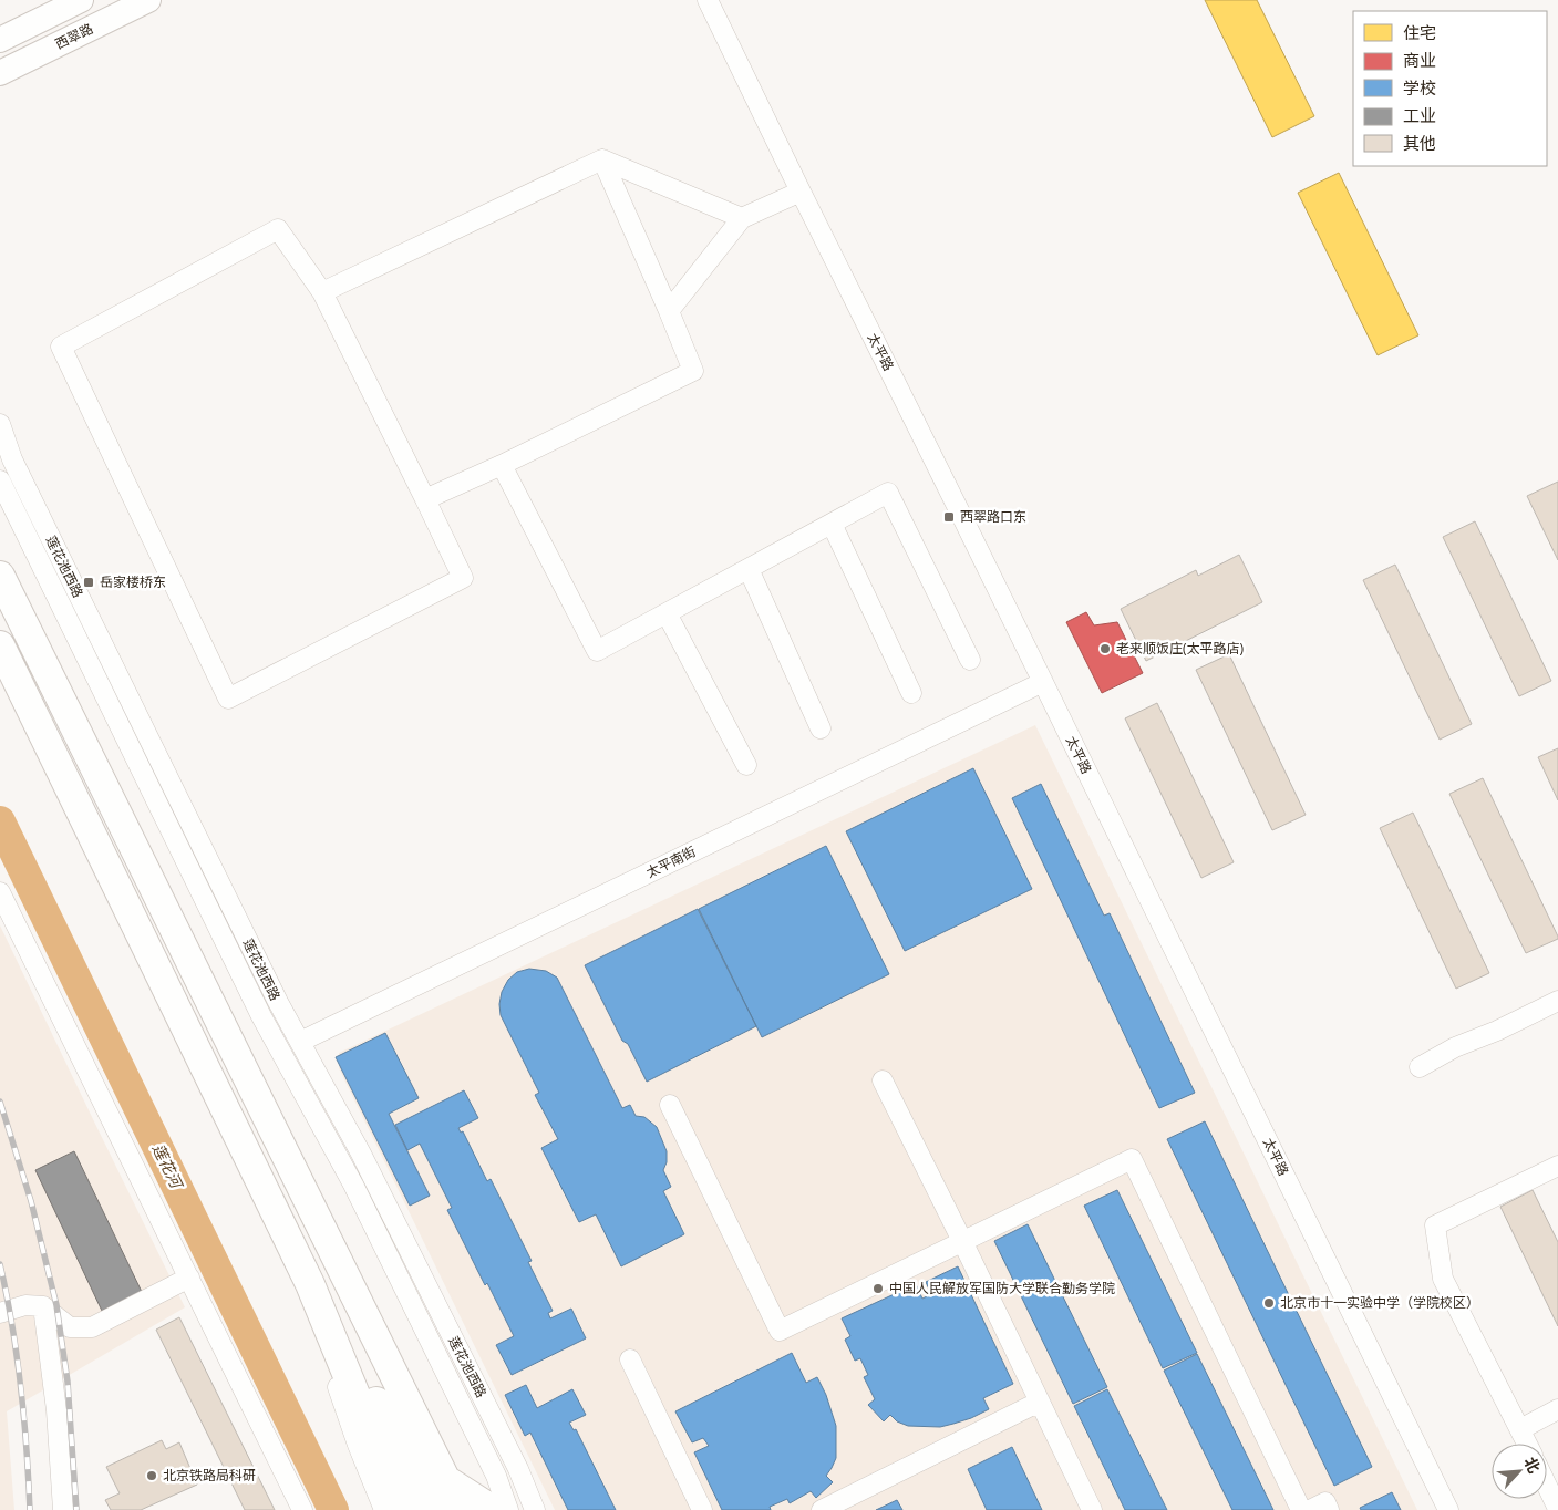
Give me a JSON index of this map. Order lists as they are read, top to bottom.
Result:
{
  "streets": {
    "main road": ["西翠路"],
    "street": ["太平路", "莲花池西路", "太平南街"]
  },
  "crossings": [
    ["太平路", "太平南街"],
    ["莲花池西路", "太平南街"]
  ],
  "water": ["莲花河"],
  "places": {
    "transit": ["西翠路口东", "岳家楼桥东"],
    "other": [
      "老来顺饭庄(太平路店)",
      "中国人民解放军国防大学联合勤务学院",
      "北京市十一实验中学（学院校区）",
      "北京铁路局科研"
    ]
  },
  "legend": [
    "住宅",
    "商业",
    "学校",
    "工业",
    "其他"
  ],
  "north": "top right"
}
